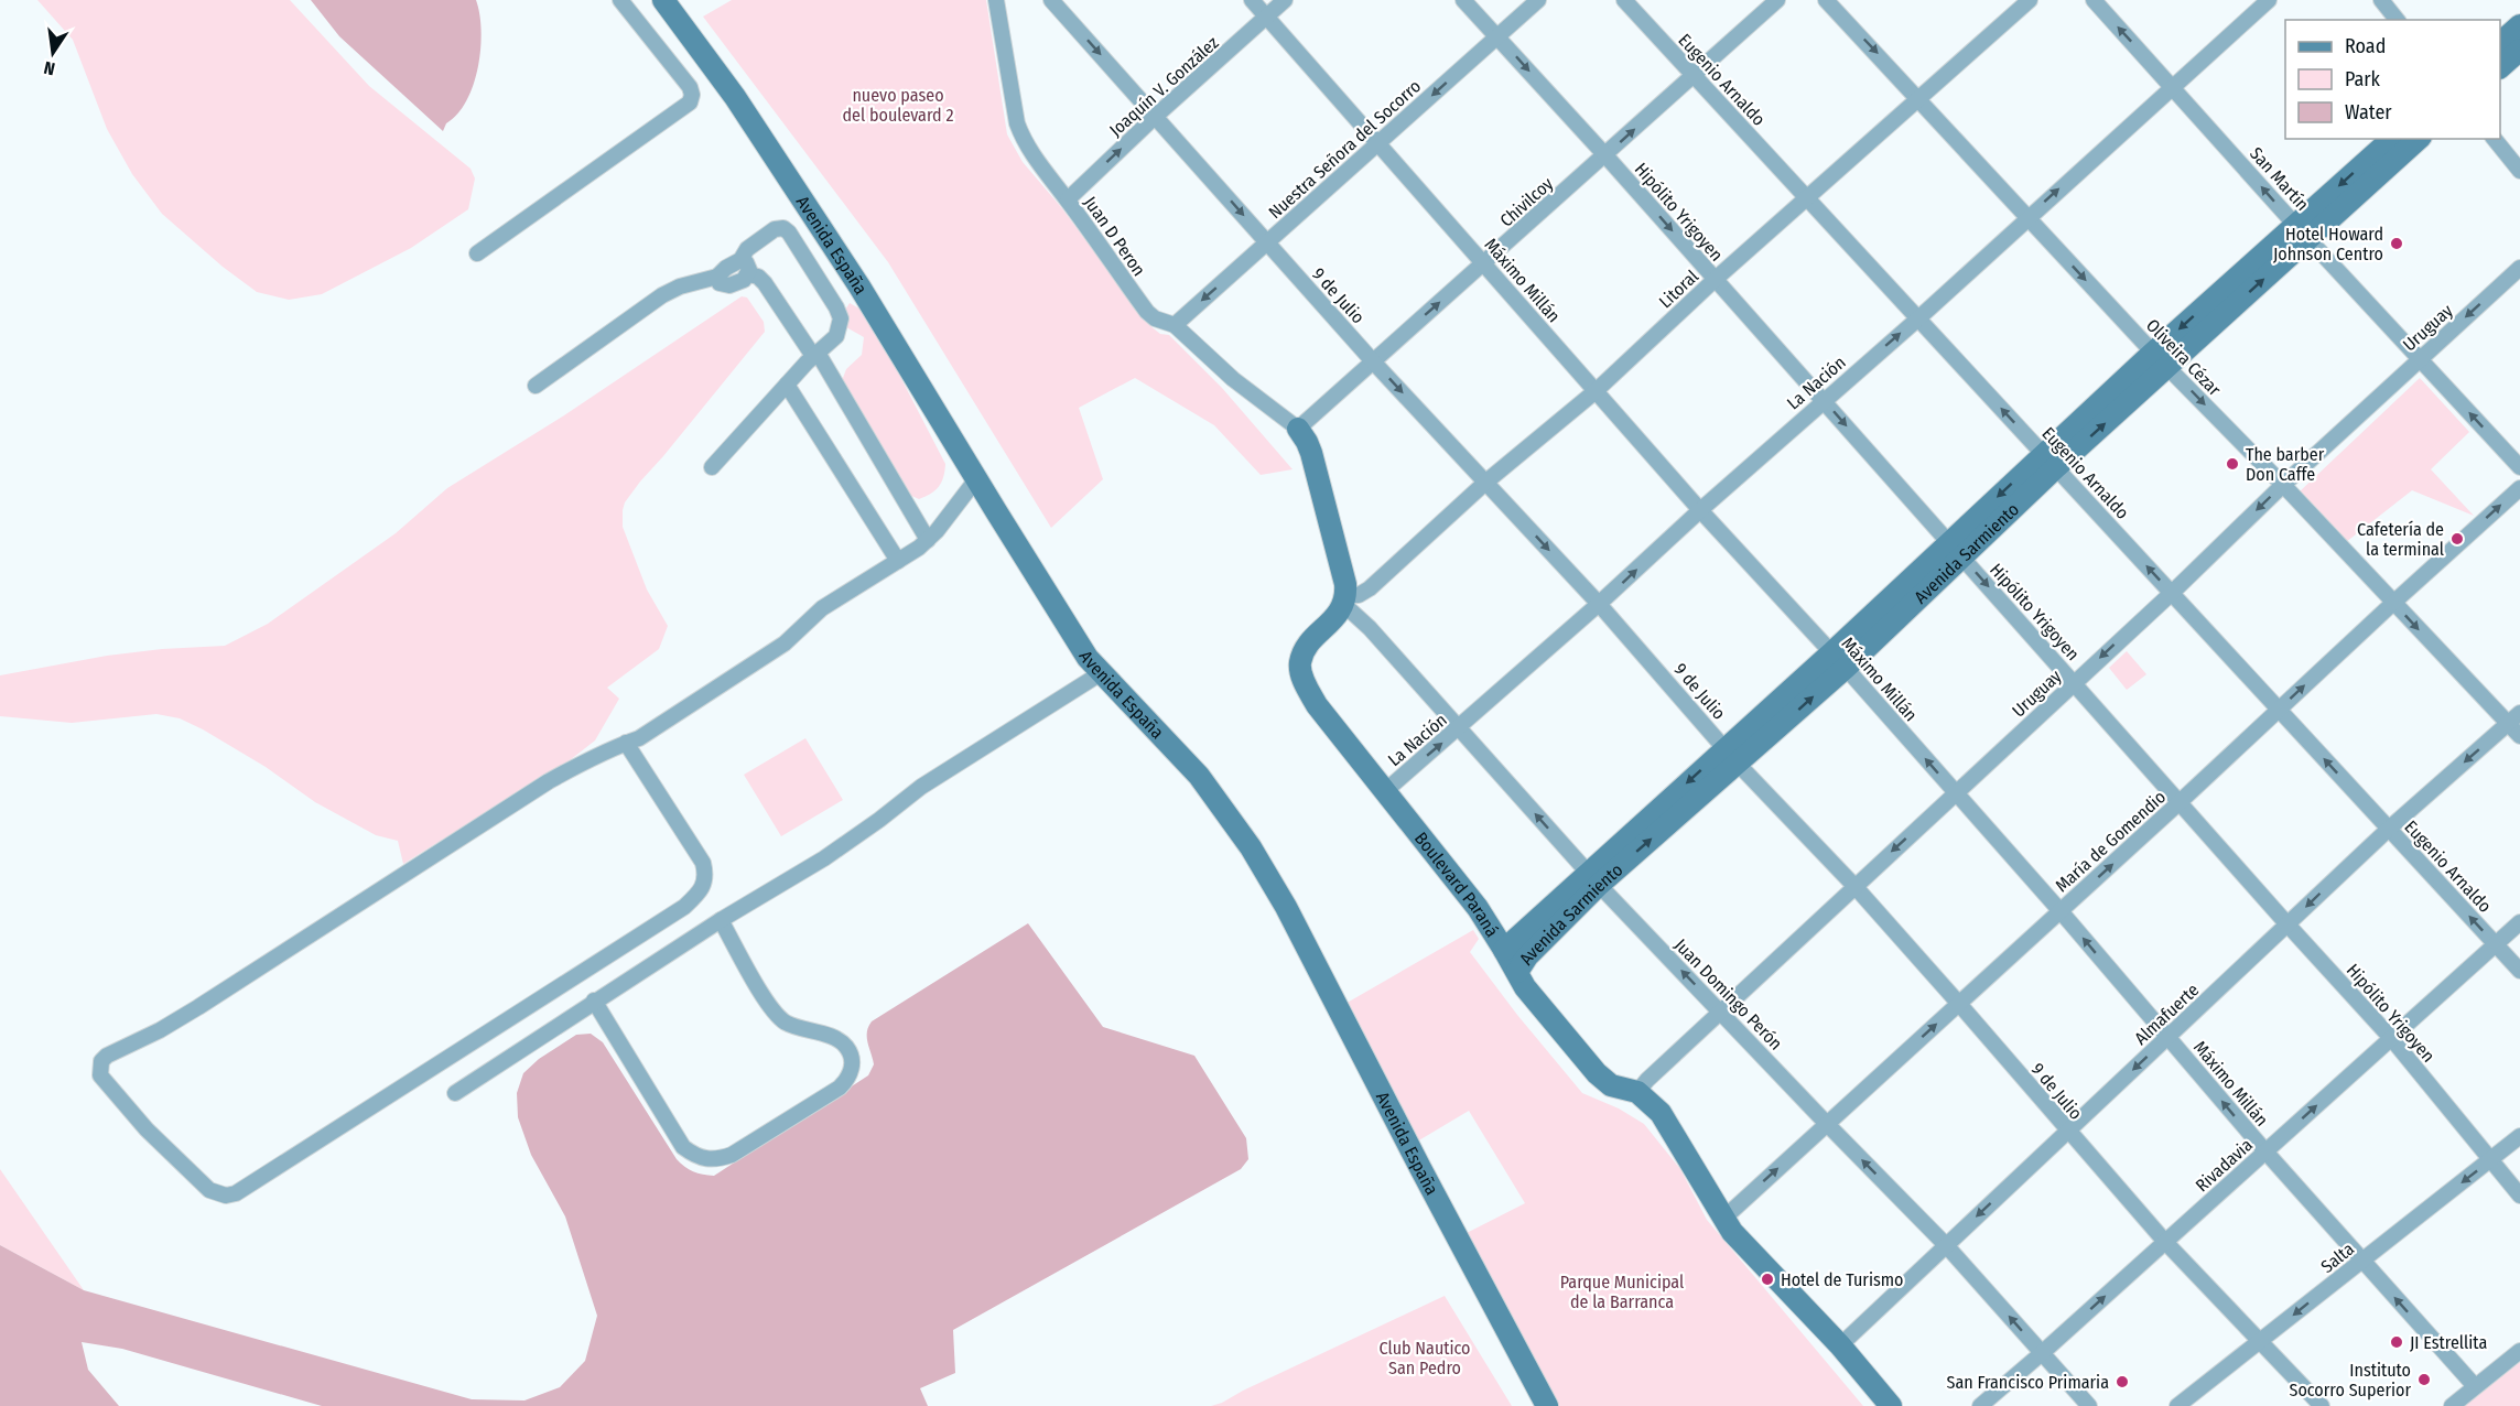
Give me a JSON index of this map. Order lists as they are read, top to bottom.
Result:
{
  "streets": {
    "main road": ["Avenida España", "Avenida Sarmiento", "Boulevard Paraná"],
    "street": [
      "Eugenio Arnaldo",
      "Joaquín V. González",
      "Nuestra Señora del Socorro",
      "San Martín",
      "Chivilcoy",
      "Hipólito Yrigoyen",
      "Juan D Peron",
      "Máximo Millán",
      "Litoral",
      "9 de Julio",
      "Uruguay",
      "Oliveira Cézar",
      "La Nación",
      "María de Gomendio",
      "Juan Domingo Perón",
      "Almafuerte",
      "Rivadavia",
      "Salta"
    ]
  },
  "crossings": [
    ["Eugenio Arnaldo", "Chivilcoy"],
    ["Eugenio Arnaldo", "Litoral"],
    ["Eugenio Arnaldo", "Uruguay"],
    ["Eugenio Arnaldo", "La Nación"],
    ["Eugenio Arnaldo", "Avenida Sarmiento"],
    ["Eugenio Arnaldo", "María de Gomendio"],
    ["Eugenio Arnaldo", "Almafuerte"],
    ["Eugenio Arnaldo", "Rivadavia"],
    ["Joaquín V. González", "Juan D Peron"],
    ["Joaquín V. González", "Máximo Millán"],
    ["Joaquín V. González", "9 de Julio"],
    ["Nuestra Señora del Socorro", "Hipólito Yrigoyen"],
    ["Nuestra Señora del Socorro", "Juan D Peron"],
    ["Nuestra Señora del Socorro", "Máximo Millán"],
    ["Nuestra Señora del Socorro", "9 de Julio"],
    ["San Martín", "Uruguay"],
    ["San Martín", "La Nación"],
    ["San Martín", "Avenida Sarmiento"],
    ["Chivilcoy", "Hipólito Yrigoyen"],
    ["Chivilcoy", "Juan D Peron"],
    ["Chivilcoy", "Máximo Millán"],
    ["Chivilcoy", "9 de Julio"],
    ["Hipólito Yrigoyen", "Litoral"],
    ["Hipólito Yrigoyen", "Uruguay"],
    ["Hipólito Yrigoyen", "La Nación"],
    ["Hipólito Yrigoyen", "Avenida Sarmiento"],
    ["Hipólito Yrigoyen", "María de Gomendio"],
    ["Hipólito Yrigoyen", "Almafuerte"],
    ["Hipólito Yrigoyen", "Rivadavia"],
    ["Hipólito Yrigoyen", "Salta"],
    ["Máximo Millán", "Litoral"],
    ["Máximo Millán", "Uruguay"],
    ["Máximo Millán", "La Nación"],
    ["Máximo Millán", "Avenida Sarmiento"],
    ["Máximo Millán", "María de Gomendio"],
    ["Máximo Millán", "Almafuerte"],
    ["Máximo Millán", "Rivadavia"],
    ["Máximo Millán", "Salta"],
    ["Litoral", "9 de Julio"],
    ["Litoral", "Oliveira Cézar"],
    ["Litoral", "Boulevard Paraná"],
    ["Litoral", "Juan Domingo Perón"],
    ["9 de Julio", "Uruguay"],
    ["9 de Julio", "La Nación"],
    ["9 de Julio", "Avenida Sarmiento"],
    ["9 de Julio", "María de Gomendio"],
    ["9 de Julio", "Almafuerte"],
    ["9 de Julio", "Rivadavia"],
    ["9 de Julio", "Salta"],
    ["Uruguay", "Oliveira Cézar"],
    ["Uruguay", "Boulevard Paraná"],
    ["Uruguay", "Juan Domingo Perón"],
    ["Oliveira Cézar", "La Nación"],
    ["Oliveira Cézar", "Avenida Sarmiento"],
    ["Oliveira Cézar", "María de Gomendio"],
    ["Oliveira Cézar", "Almafuerte"],
    ["La Nación", "Boulevard Paraná"],
    ["La Nación", "Juan Domingo Perón"],
    ["Avenida Sarmiento", "Boulevard Paraná"],
    ["Avenida Sarmiento", "Juan Domingo Perón"],
    ["María de Gomendio", "Boulevard Paraná"],
    ["María de Gomendio", "Juan Domingo Perón"],
    ["Boulevard Paraná", "Juan Domingo Perón"],
    ["Boulevard Paraná", "Almafuerte"],
    ["Juan Domingo Perón", "Almafuerte"],
    ["Juan Domingo Perón", "Rivadavia"]
  ],
  "one_way": [
    "Eugenio Arnaldo",
    "Joaquín V. González",
    "Nuestra Señora del Socorro",
    "San Martín",
    "Chivilcoy",
    "Hipólito Yrigoyen",
    "Máximo Millán",
    "Uruguay",
    "Oliveira Cézar",
    "La Nación",
    "María de Gomendio",
    "Juan Domingo Perón",
    "Almafuerte",
    "Rivadavia",
    "Salta"
  ],
  "parks": ["nuevo paseo del boulevard 2", "Parque Municipal de la Barranca", "Club Nautico San Pedro"],
  "places": [
    "Hotel Howard Johnson Centro",
    "The barber Don Caffe",
    "Cafetería de la terminal",
    "Hotel de Turismo",
    "JI Estrellita",
    "Instituto Socorro Superior",
    "San Francisco Primaria"
  ],
  "legend": ["Road", "Park", "Water"],
  "north": "bottom"
}
